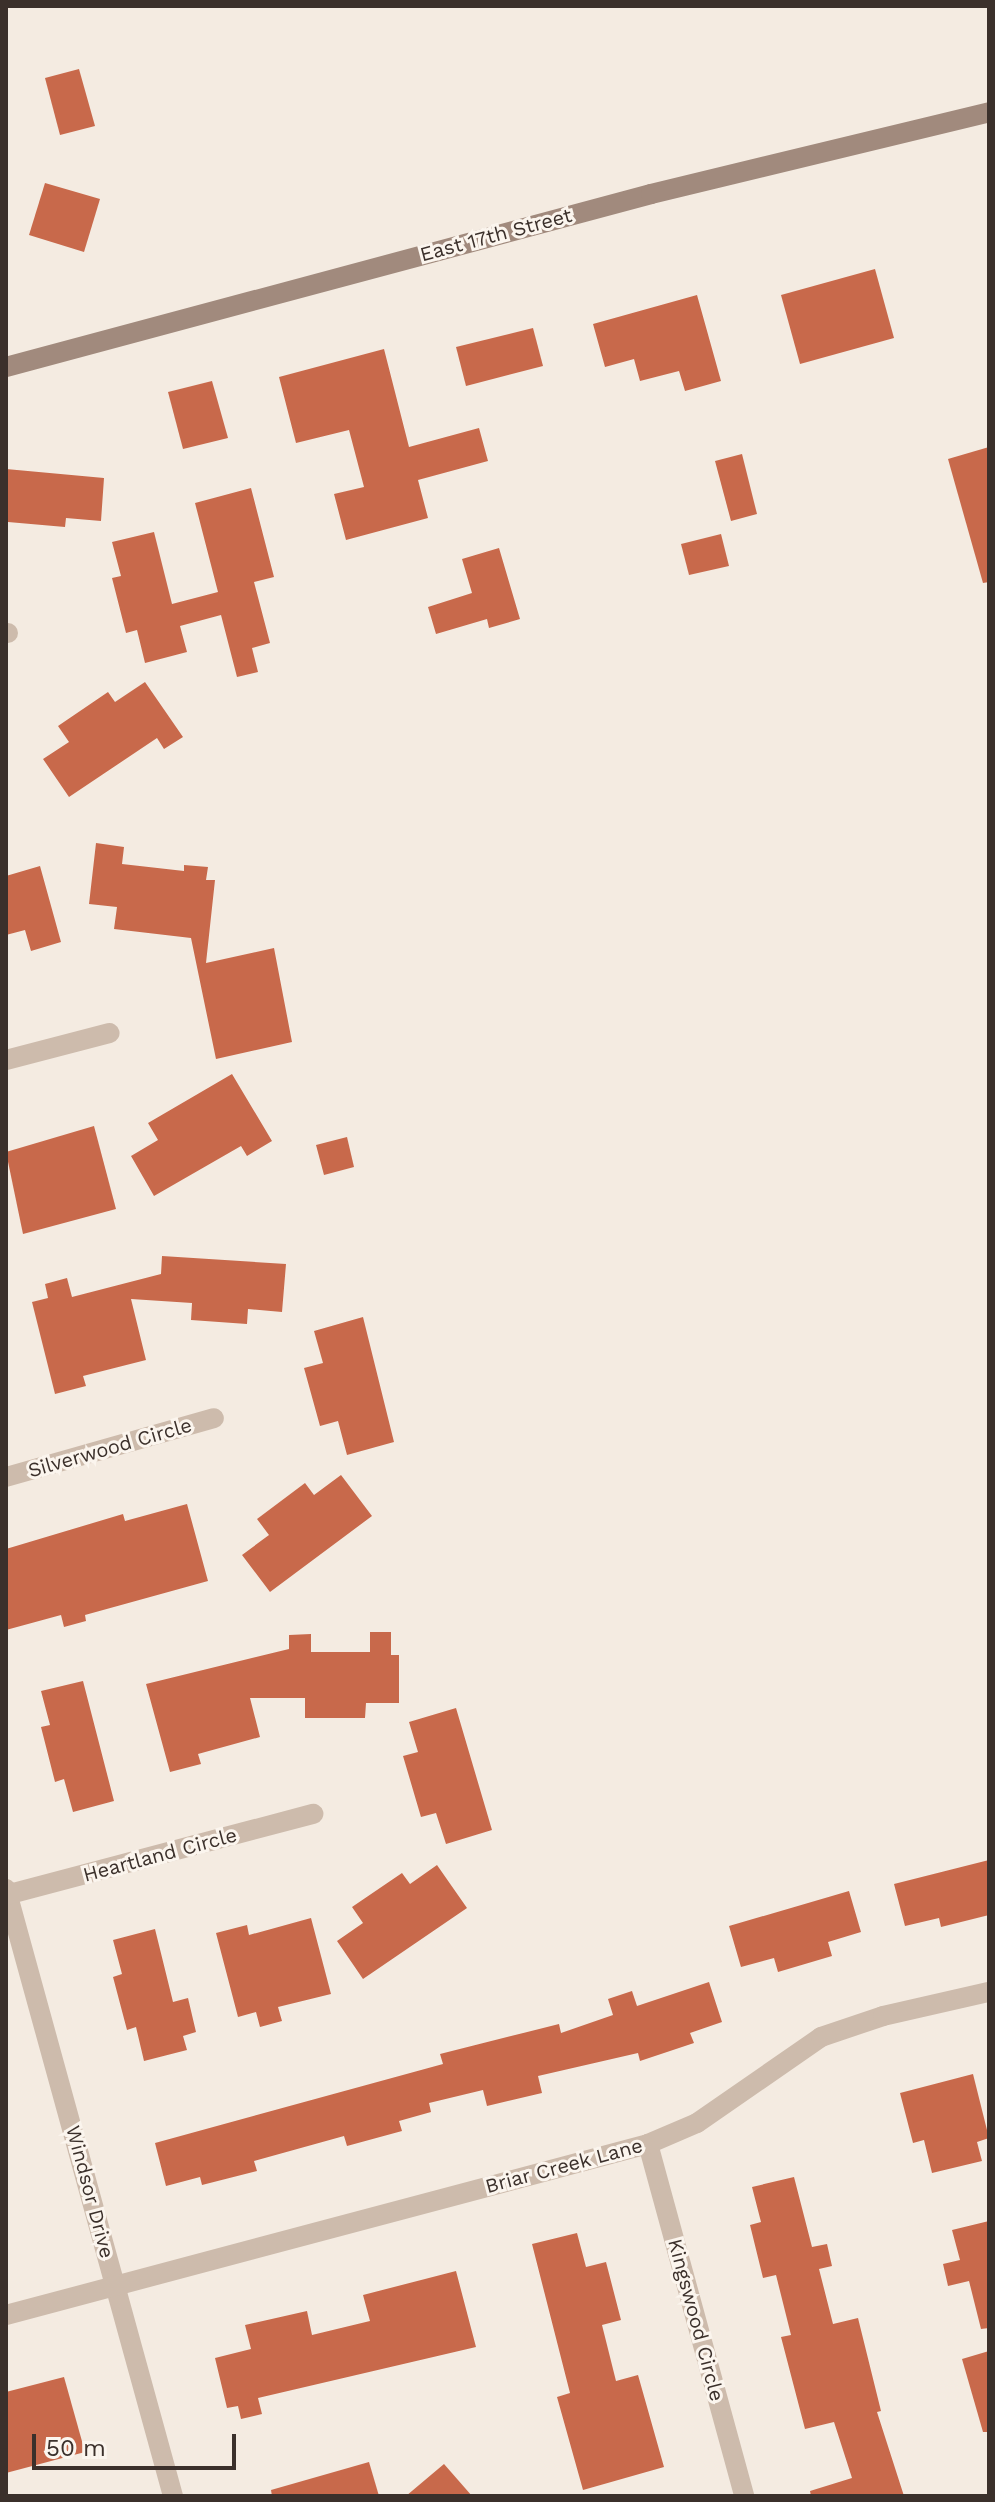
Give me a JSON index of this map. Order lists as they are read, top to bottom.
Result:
{
  "streets": {
    "main road": ["East 17th Street"],
    "street": [
      "Silverwood Circle",
      "Heartland Circle",
      "Briar Creek Lane",
      "Windsor Drive",
      "Kingswood Circle"
    ]
  },
  "crossings": [
    ["Heartland Circle", "Windsor Drive"],
    ["Briar Creek Lane", "Windsor Drive"],
    ["Briar Creek Lane", "Kingswood Circle"]
  ],
  "scale_bar": "50 m"
}
